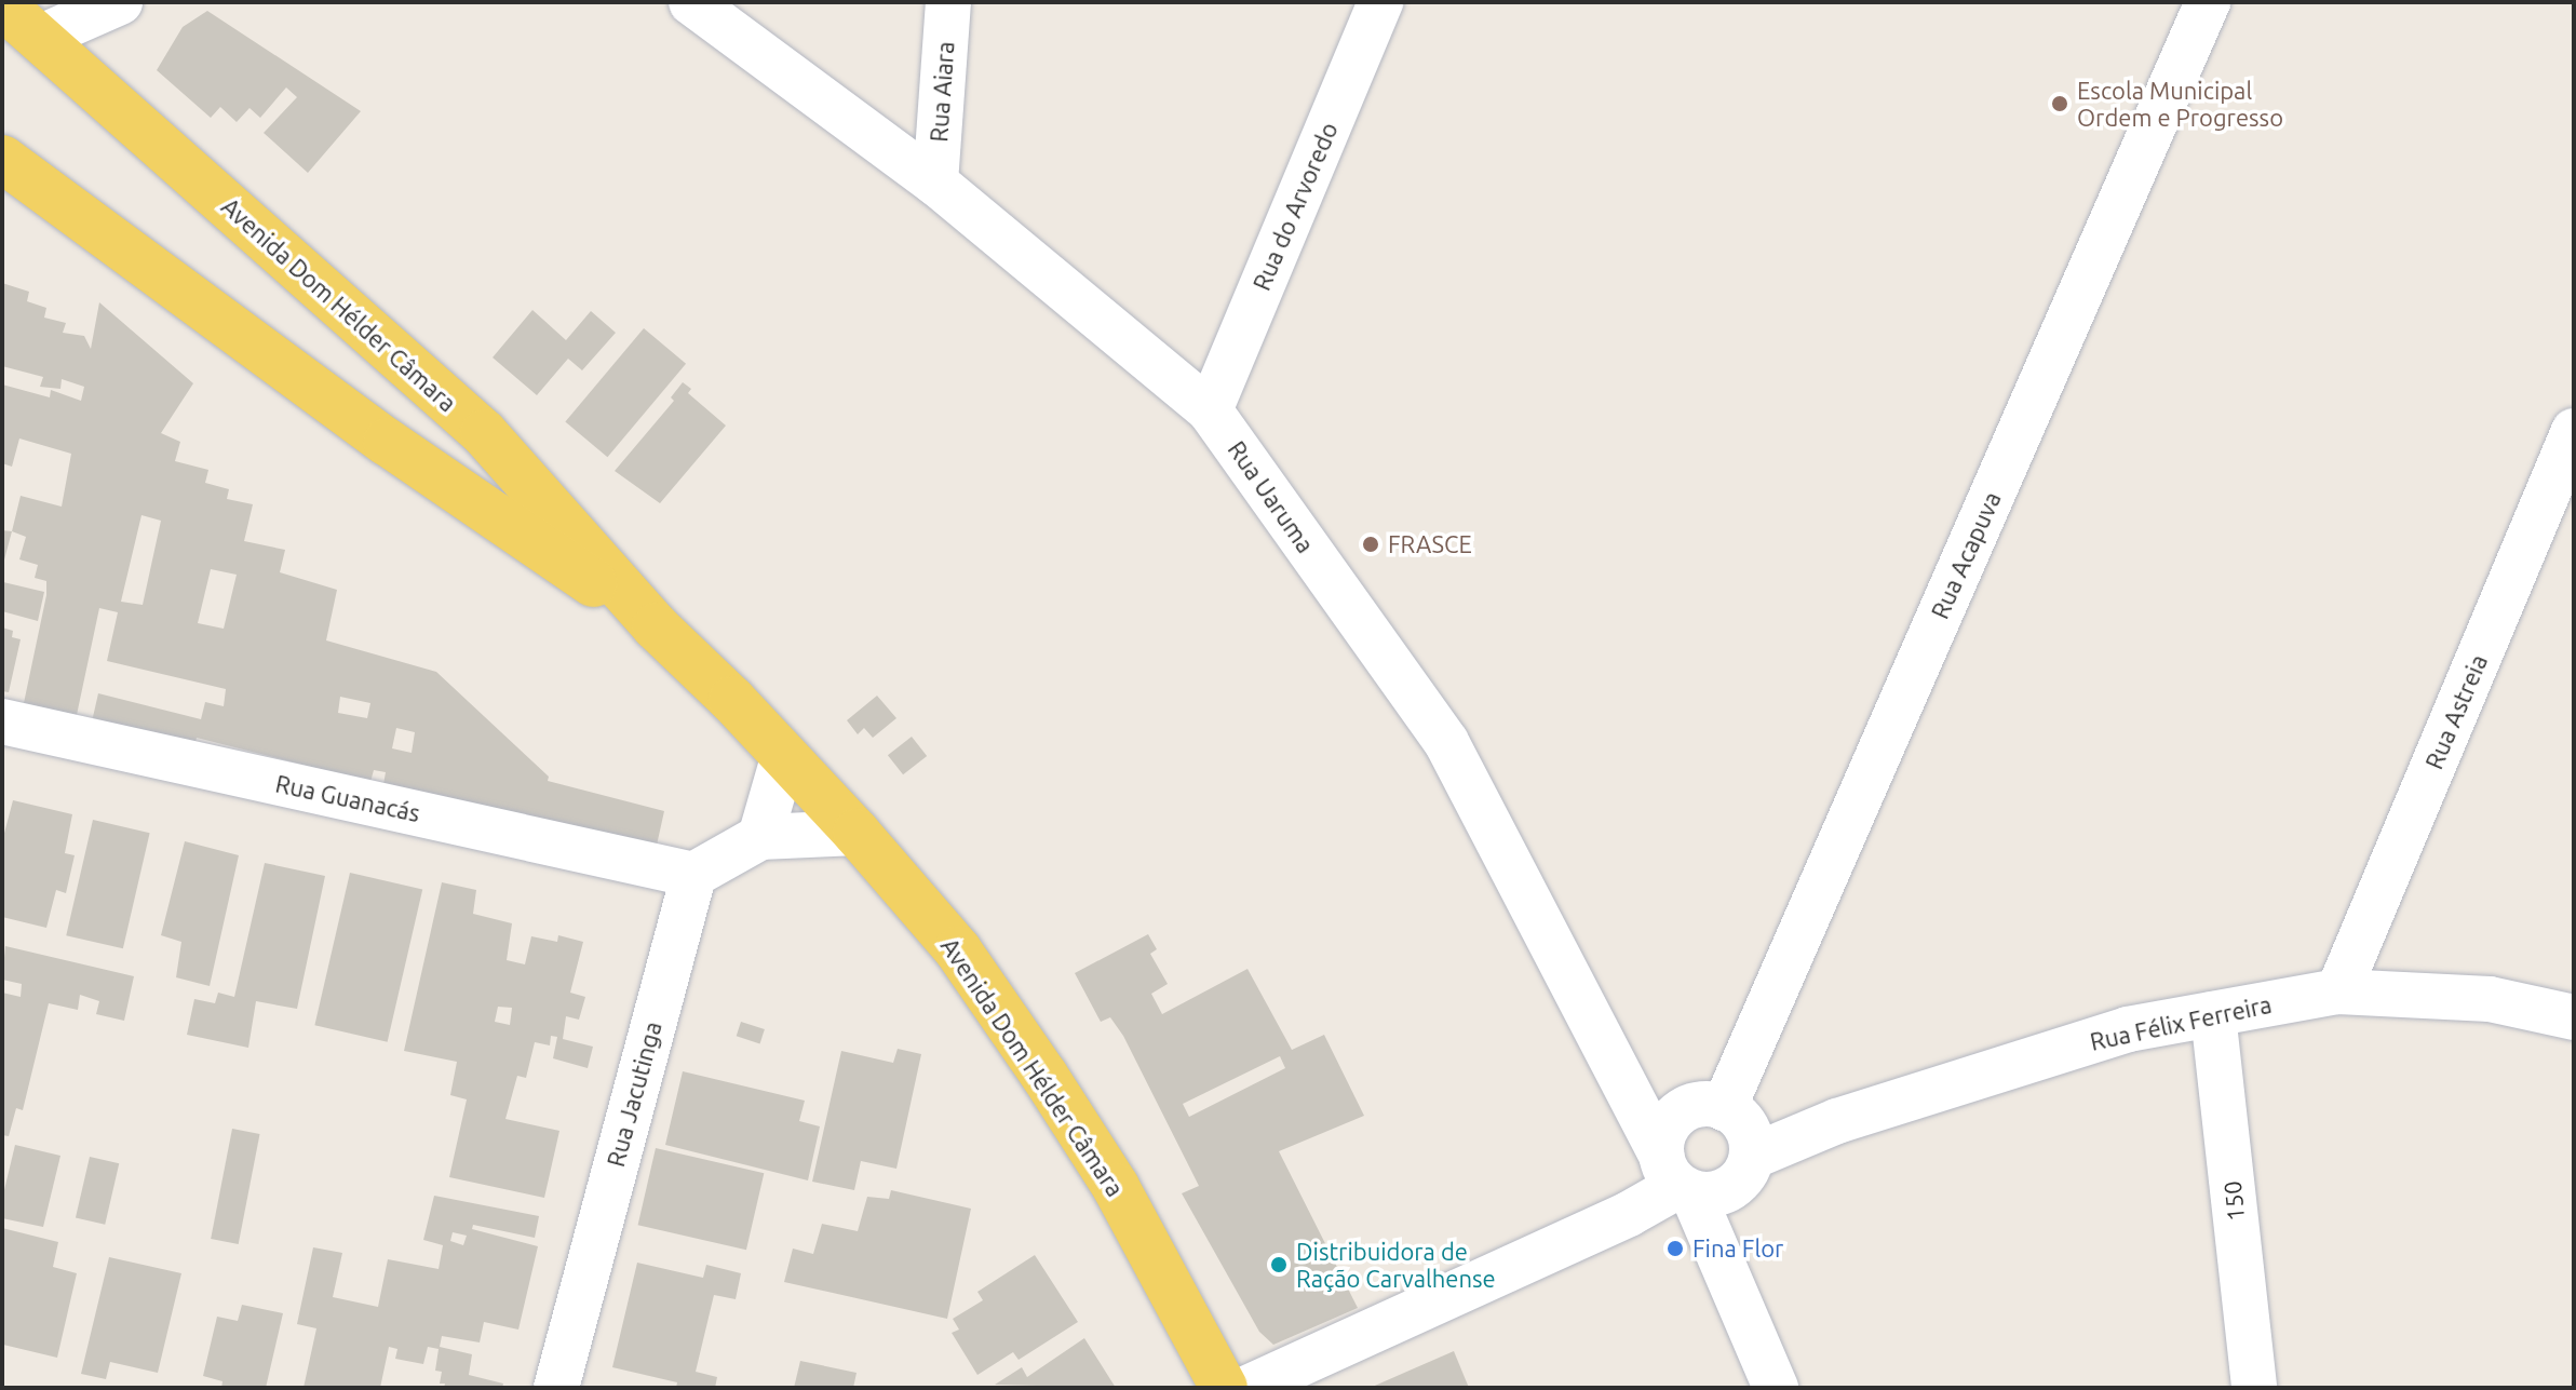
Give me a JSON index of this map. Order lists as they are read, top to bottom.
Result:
{
  "streets": {
    "main road": ["Avenida Dom Hélder Câmara"],
    "street": [
      "Rua Aiara",
      "Rua do Arvoredo",
      "Rua Uaruma",
      "Rua Acapuva",
      "Rua Astreia",
      "Rua Guanacás",
      "Rua Félix Ferreira",
      "Rua Jacutinga",
      "150"
    ]
  },
  "crossings": [
    ["Rua Aiara", "Rua Uaruma"],
    ["Rua do Arvoredo", "Rua Uaruma"],
    ["Rua Uaruma", "Rua Acapuva"],
    ["Rua Uaruma", "Rua Félix Ferreira"],
    ["Rua Acapuva", "Rua Félix Ferreira"],
    ["Rua Astreia", "Rua Félix Ferreira"],
    ["Rua Guanacás", "Rua Jacutinga"],
    ["Rua Félix Ferreira", "150"]
  ],
  "places": [
    "Escola Municipal Ordem e Progresso",
    "FRASCE",
    "Fina Flor",
    "Distribuidora de Ração Carvalhense"
  ]
}
